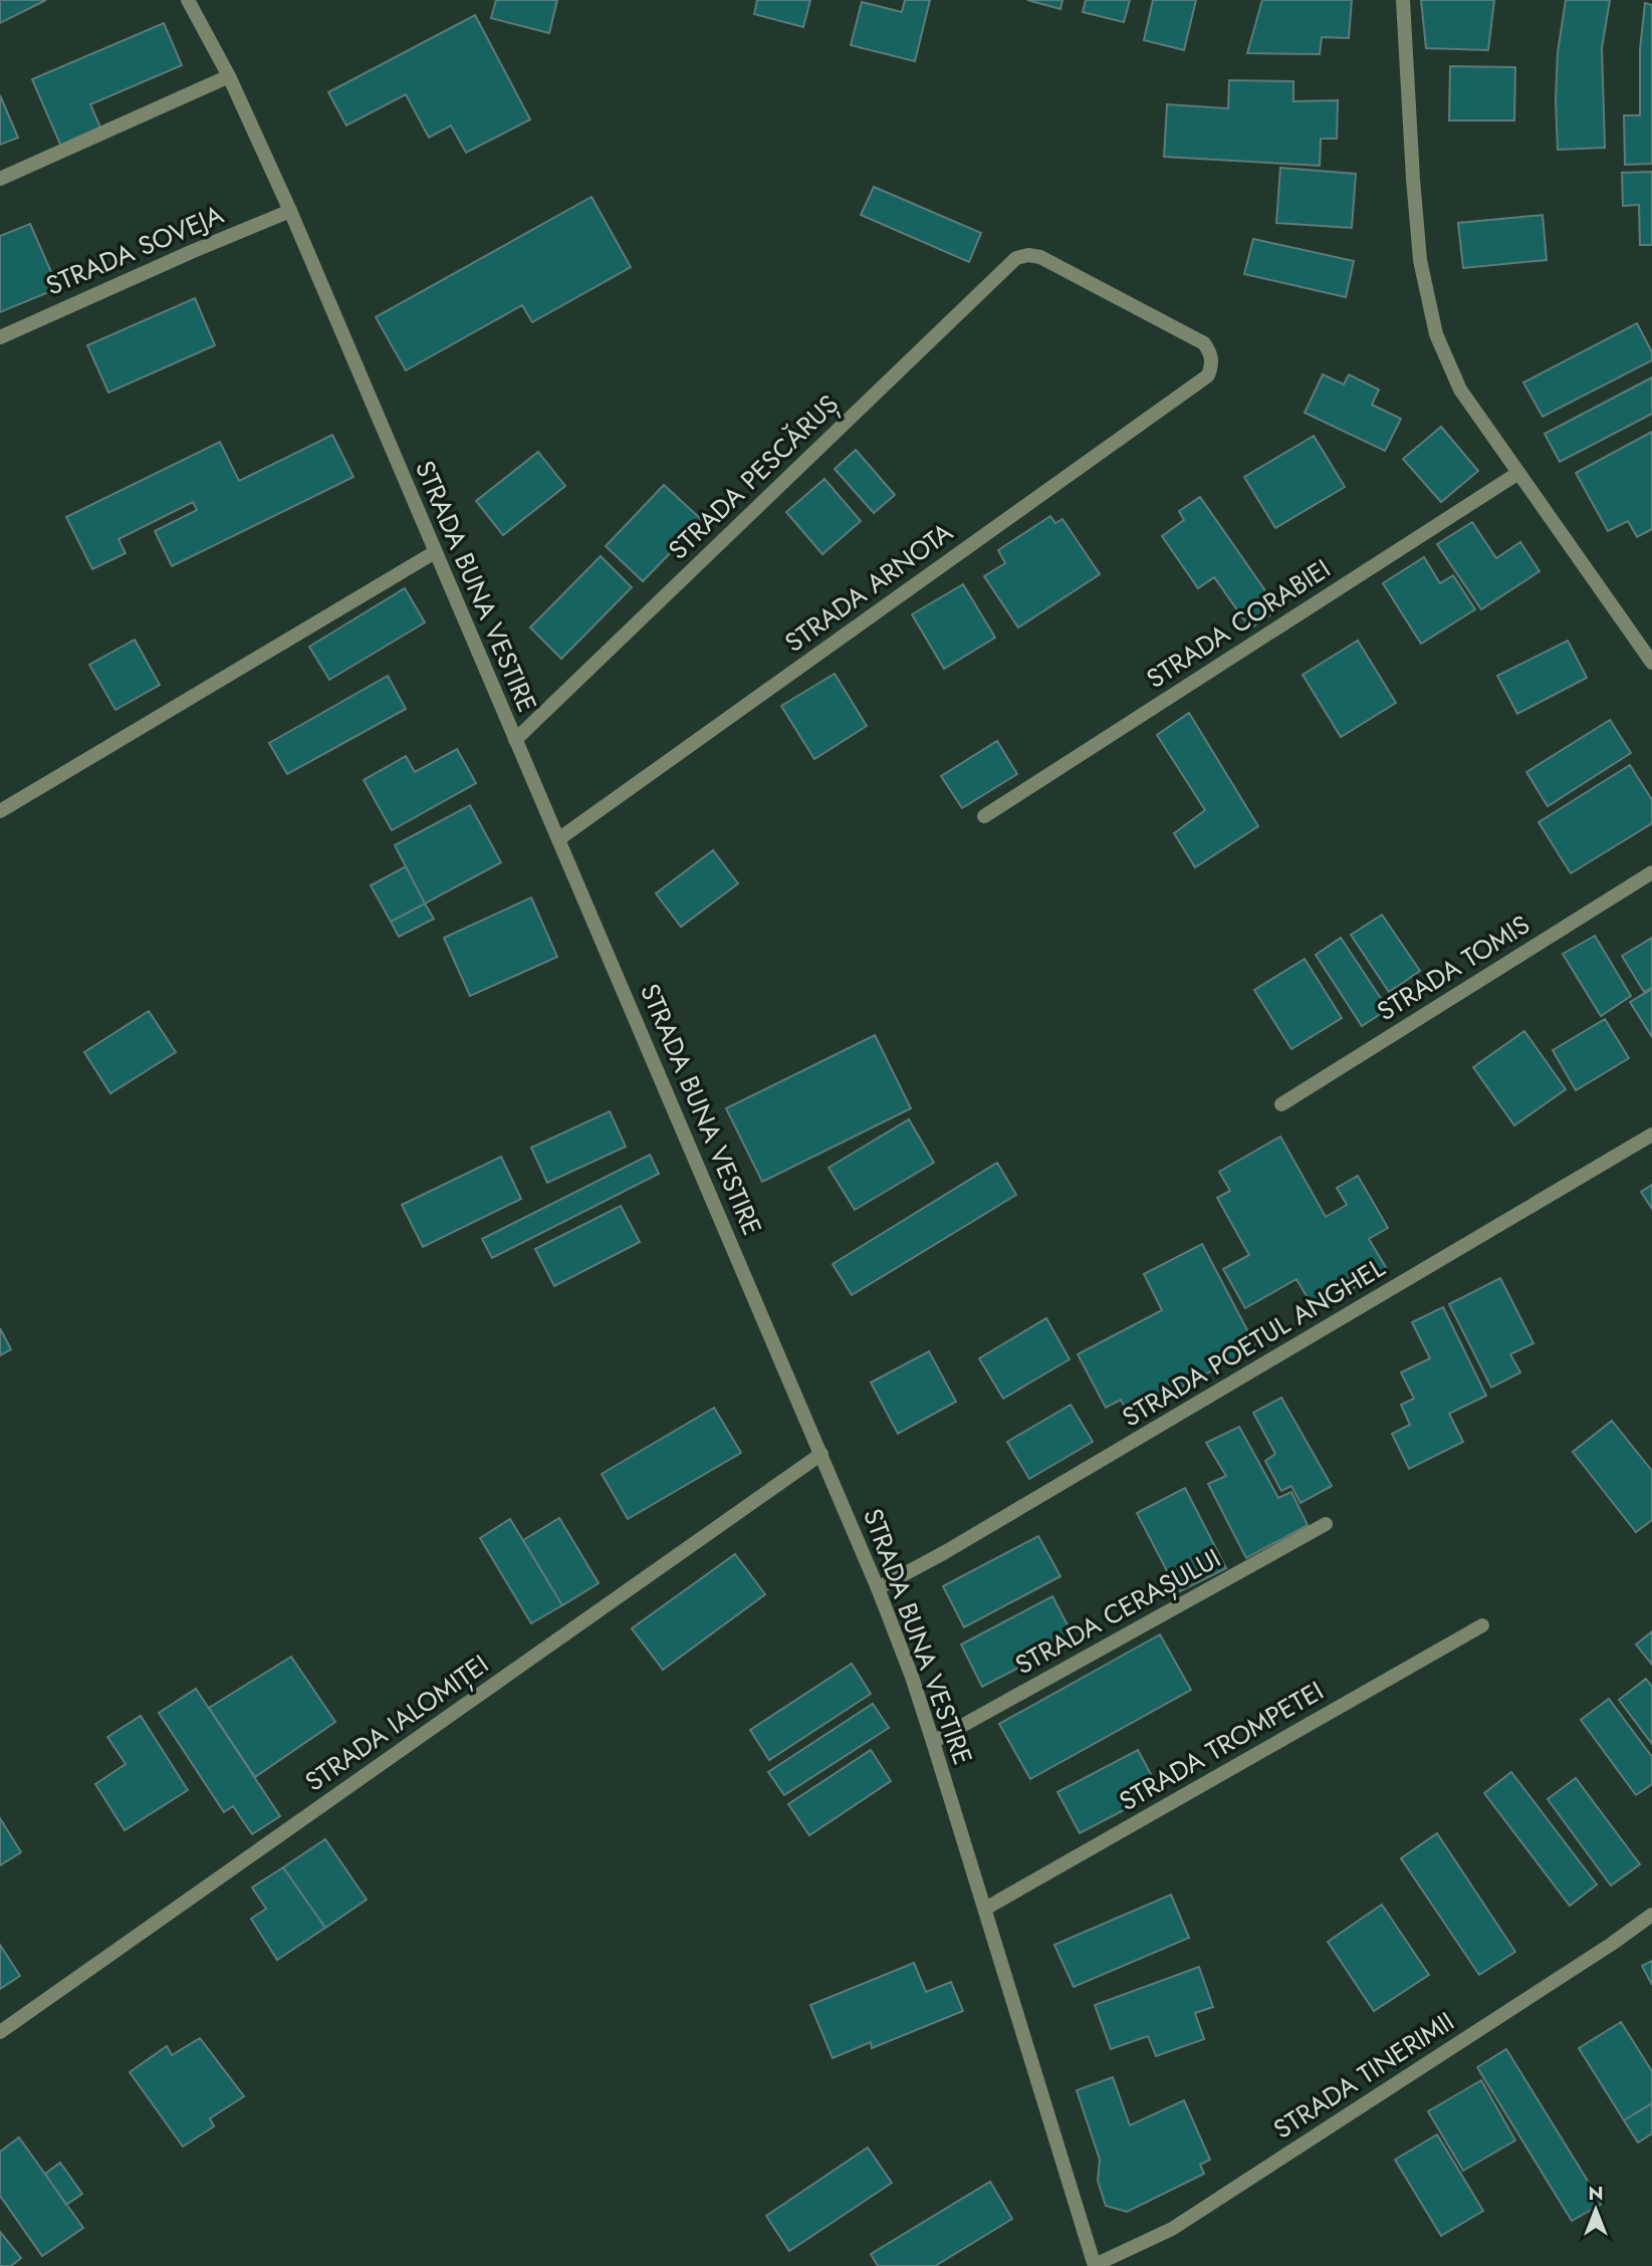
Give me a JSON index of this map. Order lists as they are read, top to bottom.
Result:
{
  "streets": {
    "street": [
      "STRADA SOVEJA",
      "STRADA PESCĂRUȘ",
      "STRADA BUNA VESTIRE",
      "STRADA ARNOTA",
      "STRADA CORABIEI",
      "STRADA TOMIS",
      "STRADA POETUL ANGHEL",
      "STRADA CERAȘULUI",
      "STRADA IALOMIȚEI",
      "STRADA TROMPETEI",
      "STRADA TINERIMII"
    ]
  },
  "crossings": [
    ["STRADA SOVEJA", "STRADA BUNA VESTIRE"],
    ["STRADA PESCĂRUȘ", "STRADA BUNA VESTIRE"],
    ["STRADA PESCĂRUȘ", "STRADA ARNOTA"],
    ["STRADA BUNA VESTIRE", "STRADA ARNOTA"],
    ["STRADA BUNA VESTIRE", "STRADA POETUL ANGHEL"],
    ["STRADA BUNA VESTIRE", "STRADA CERAȘULUI"],
    ["STRADA BUNA VESTIRE", "STRADA IALOMIȚEI"],
    ["STRADA BUNA VESTIRE", "STRADA TROMPETEI"],
    ["STRADA BUNA VESTIRE", "STRADA TINERIMII"]
  ],
  "north": "top"
}
